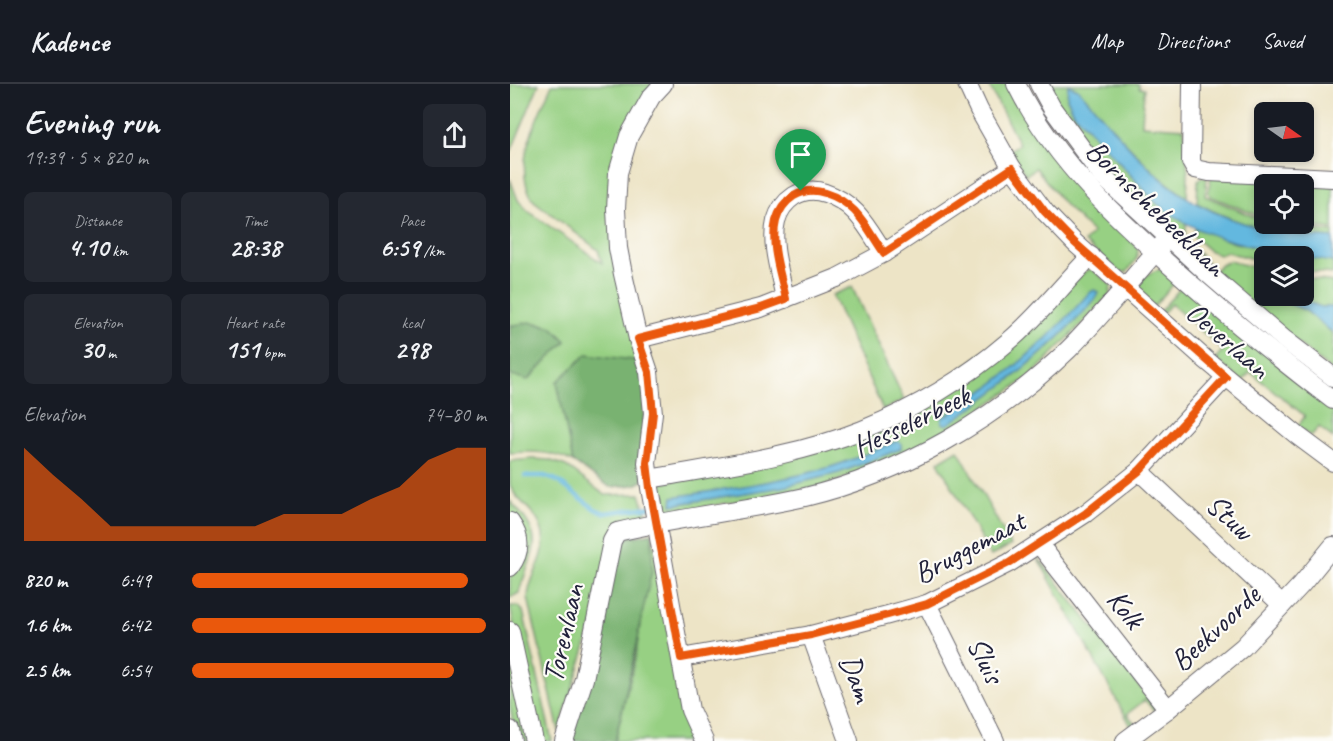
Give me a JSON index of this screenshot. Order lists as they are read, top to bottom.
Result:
{
  "streets": {
    "street": [
      "Bornschebeeklaan",
      "Oeverlaan",
      "Hesselerbeek",
      "Stuw",
      "Bruggemaat",
      "Kolk",
      "Beekvoorde",
      "Torenlaan",
      "Sluis",
      "Dam"
    ]
  },
  "crossings": [
    ["Bornschebeeklaan", "Hesselerbeek"],
    ["Oeverlaan", "Hesselerbeek"],
    ["Oeverlaan", "Bruggemaat"],
    ["Hesselerbeek", "Torenlaan"],
    ["Stuw", "Bruggemaat"],
    ["Stuw", "Beekvoorde"],
    ["Bruggemaat", "Kolk"],
    ["Bruggemaat", "Sluis"],
    ["Bruggemaat", "Dam"],
    ["Kolk", "Beekvoorde"]
  ],
  "north": "right",
  "page": {
    "header": "Kadence",
    "nav": ["Map", "Directions", "Saved"],
    "heading": ["Evening run", "19:39 · 5 × 820 m"],
    "stats": [
      ["Distance", "4.10 km"],
      ["Time", "28:38"],
      ["Pace", "6:59 /km"],
      ["Elevation", "30 m"],
      ["Heart rate", "151 bpm"],
      ["kcal", "298"]
    ],
    "chart": ["Elevation", "74–80 m"],
    "list": [
      {
        "name": "820 m",
        "note": "6:49"
      },
      {
        "name": "1.6 km",
        "note": "6:42"
      },
      {
        "name": "2.5 km",
        "note": "6:54"
      }
    ]
  }
}
